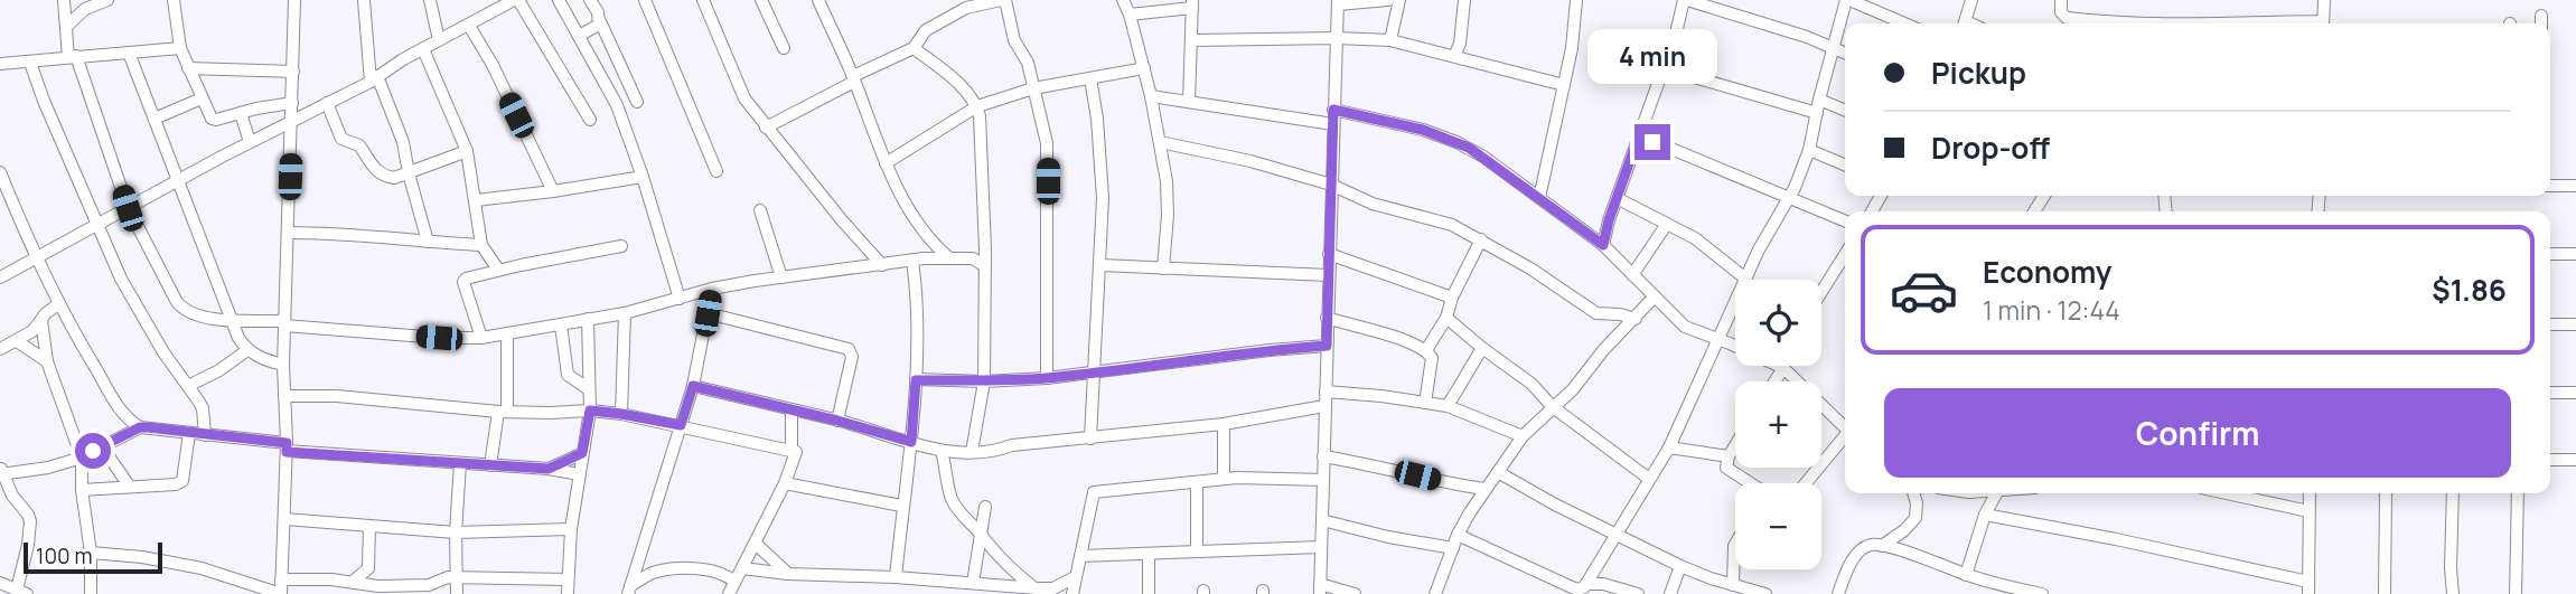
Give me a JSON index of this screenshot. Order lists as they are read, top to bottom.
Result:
{
  "scale_bar": "100 m",
  "page": {
    "banner": ["Pickup", "Drop-off"],
    "bubble": "4 min",
    "list": [
      {
        "name": "Economy",
        "note": "1 min · 12:44",
        "value": "$1.86"
      }
    ],
    "map_buttons": ["+", "−"],
    "buttons": "Confirm",
    "scale": "100 m"
  }
}
